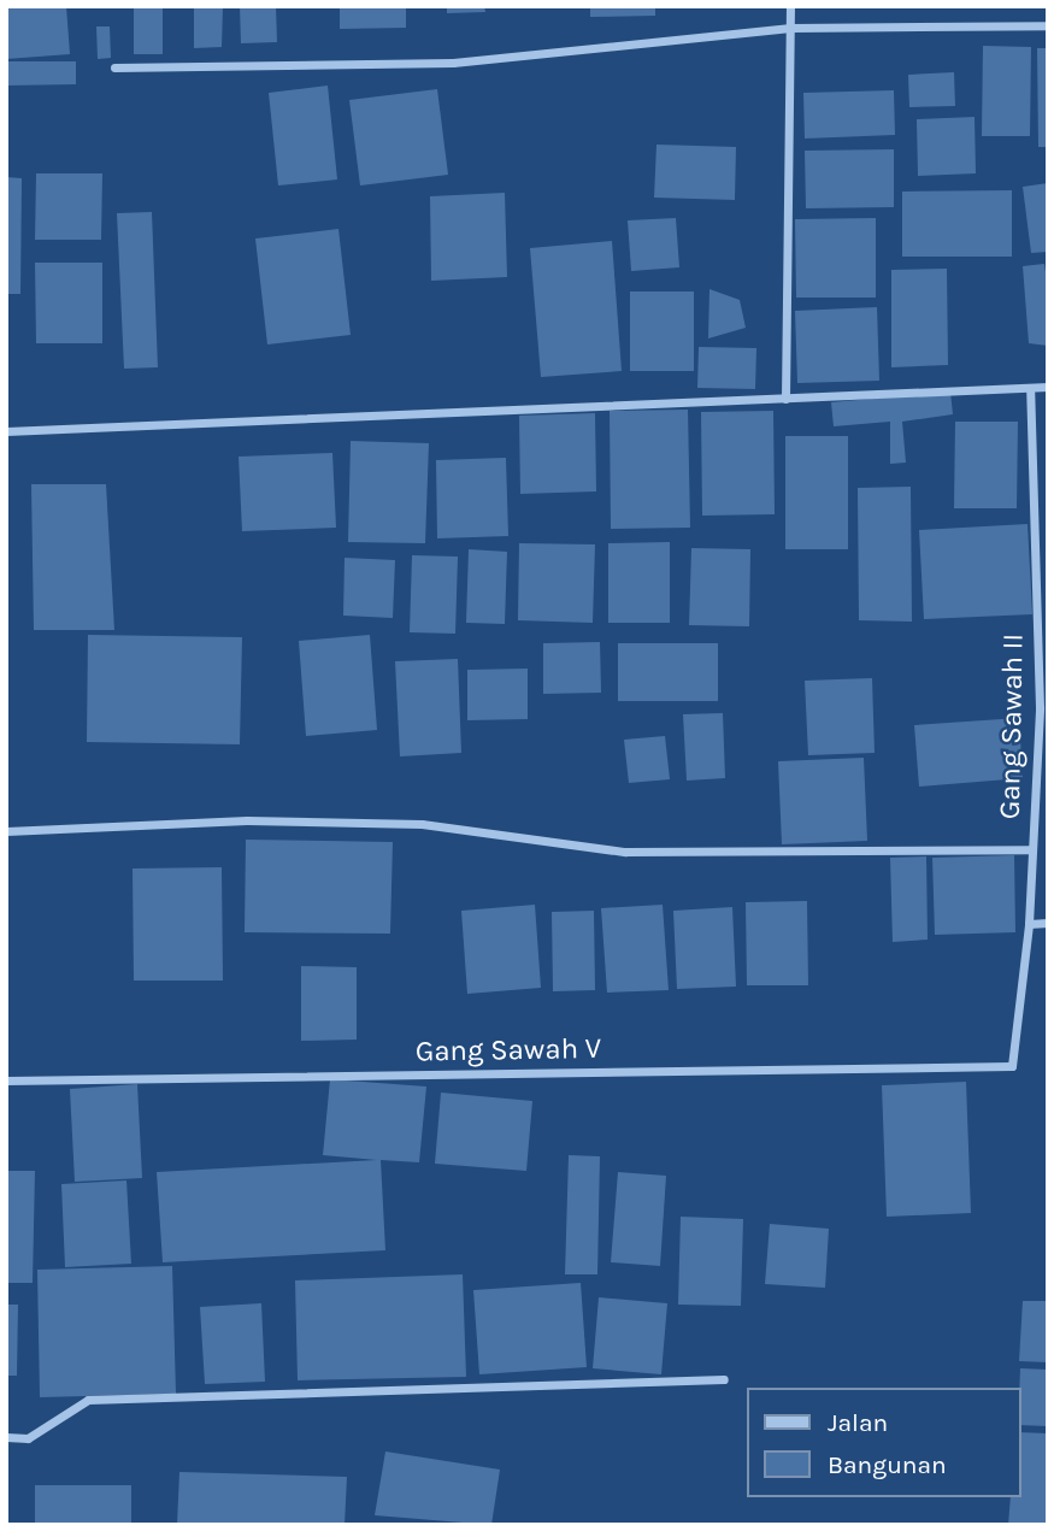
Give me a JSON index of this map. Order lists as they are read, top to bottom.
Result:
{
  "streets": {
    "street": ["Gang Sawah II", "Gang Sawah V"]
  },
  "crossings": [
    ["Gang Sawah II", "Gang Sawah V"]
  ],
  "legend": ["Jalan", "Bangunan"]
}
